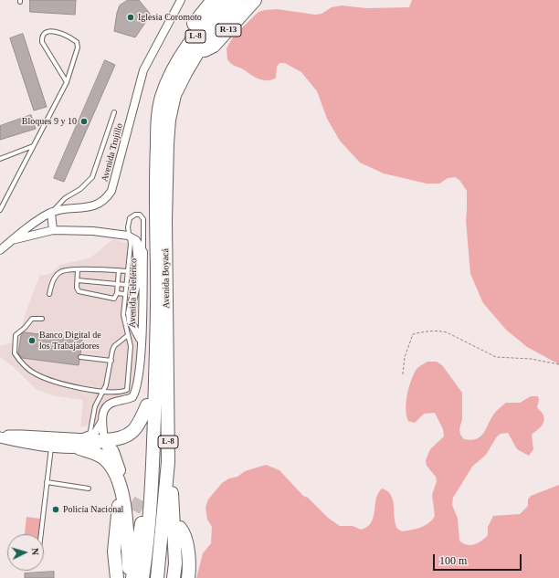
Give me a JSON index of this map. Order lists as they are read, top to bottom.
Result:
{
  "streets": {
    "highway": ["R-13", "L-8", "Avenida Boyacá"],
    "street": ["Avenida Trujillo", "Avenida Teleférico"]
  },
  "crossings": [
    ["R-13", "Avenida Boyacá"],
    ["Avenida Trujillo", "Avenida Teleférico"]
  ],
  "places": [
    "Iglesia Coromoto",
    "Bloques 9 y 10",
    "Banco Digital de los Trabajadores",
    "Policía Nacional"
  ],
  "scale_bar": "100 m",
  "north": "right"
}
